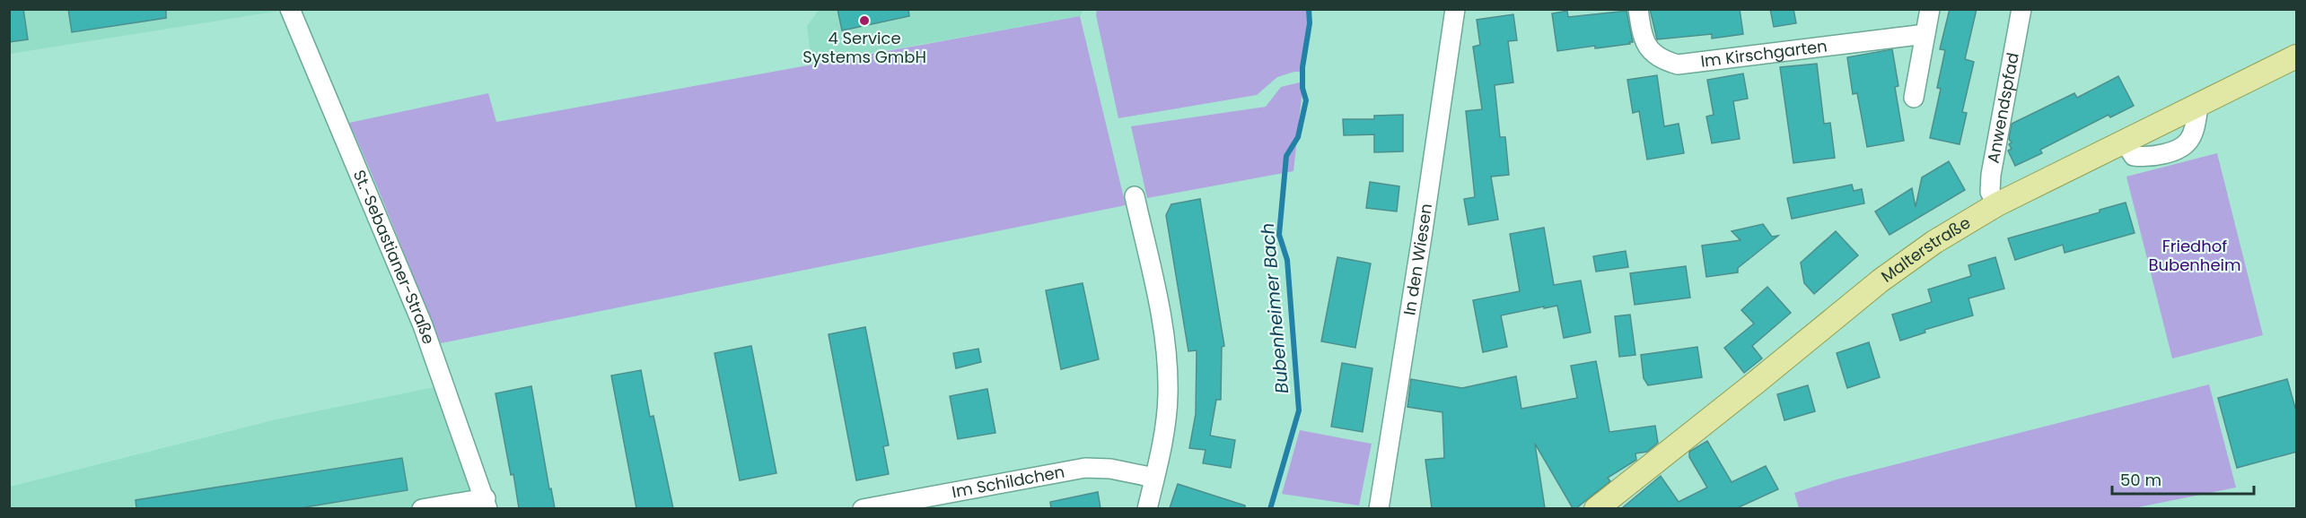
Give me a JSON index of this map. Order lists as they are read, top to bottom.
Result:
{
  "streets": {
    "main road": ["Malterstraße"],
    "street": [
      "Im Kirschgarten",
      "Anwendspfad",
      "St.-Sebastianer-Straße",
      "In den Wiesen",
      "Im Schildchen"
    ]
  },
  "crossings": [
    ["Anwendspfad", "Malterstraße"]
  ],
  "water": ["Bubenheimer Bach"],
  "parks": ["Friedhof Bubenheim"],
  "places": ["4 Service Systems GmbH"],
  "scale_bar": "50 m"
}
